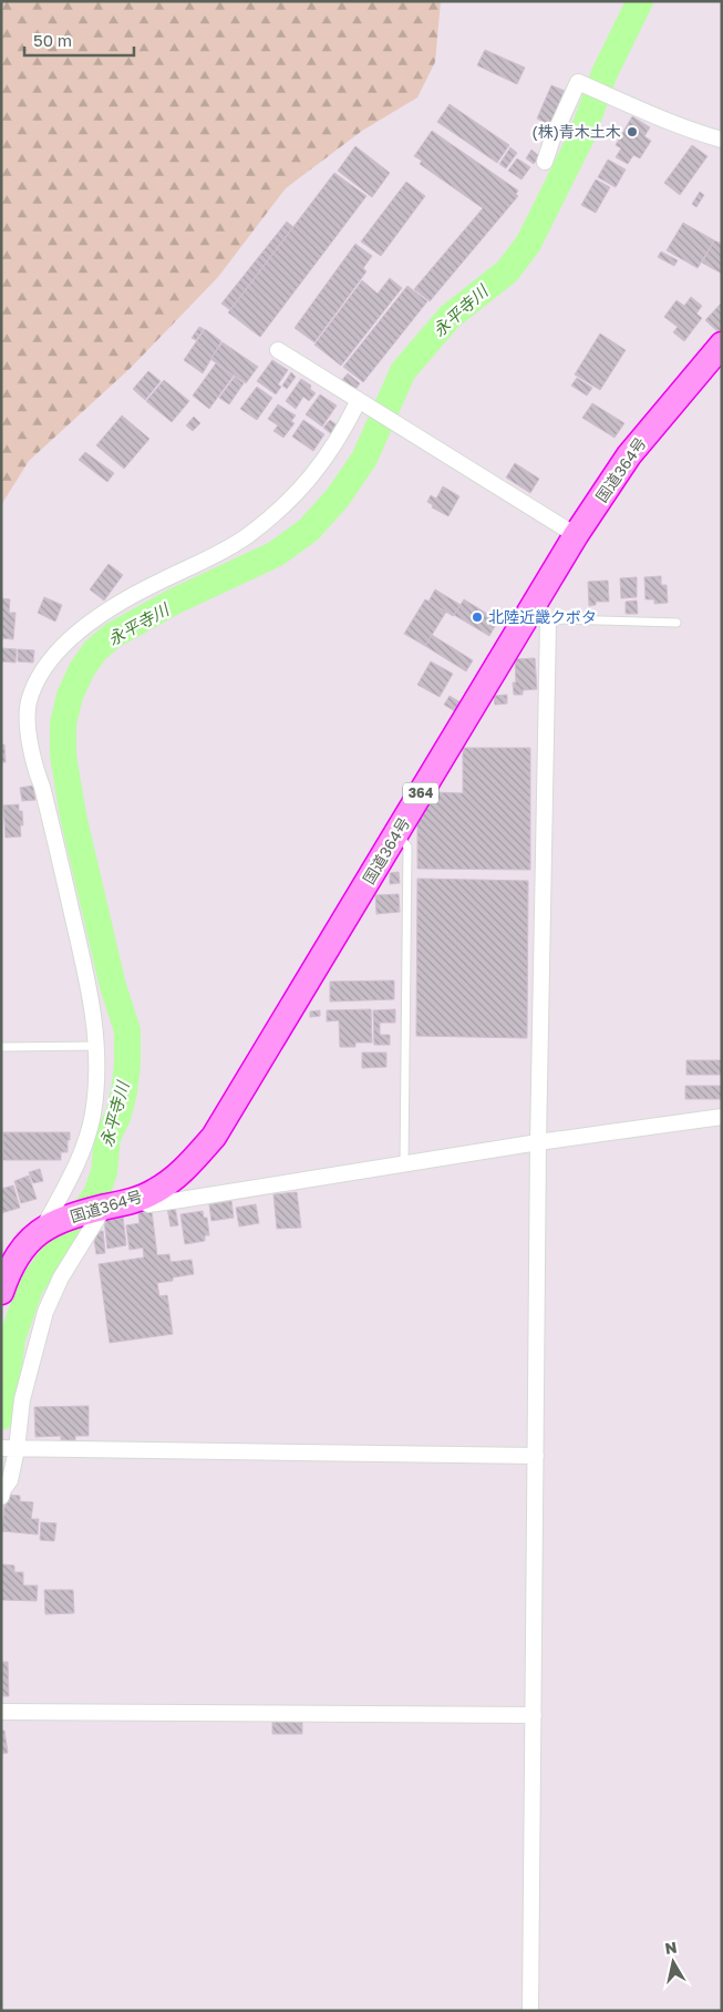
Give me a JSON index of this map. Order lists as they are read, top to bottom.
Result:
{
  "streets": {
    "highway": ["国道364号", "364"]
  },
  "water": ["永平寺川"],
  "places": ["(株)青木土木", "北陸近畿クボタ"],
  "scale_bar": "50 m",
  "north": "top"
}
